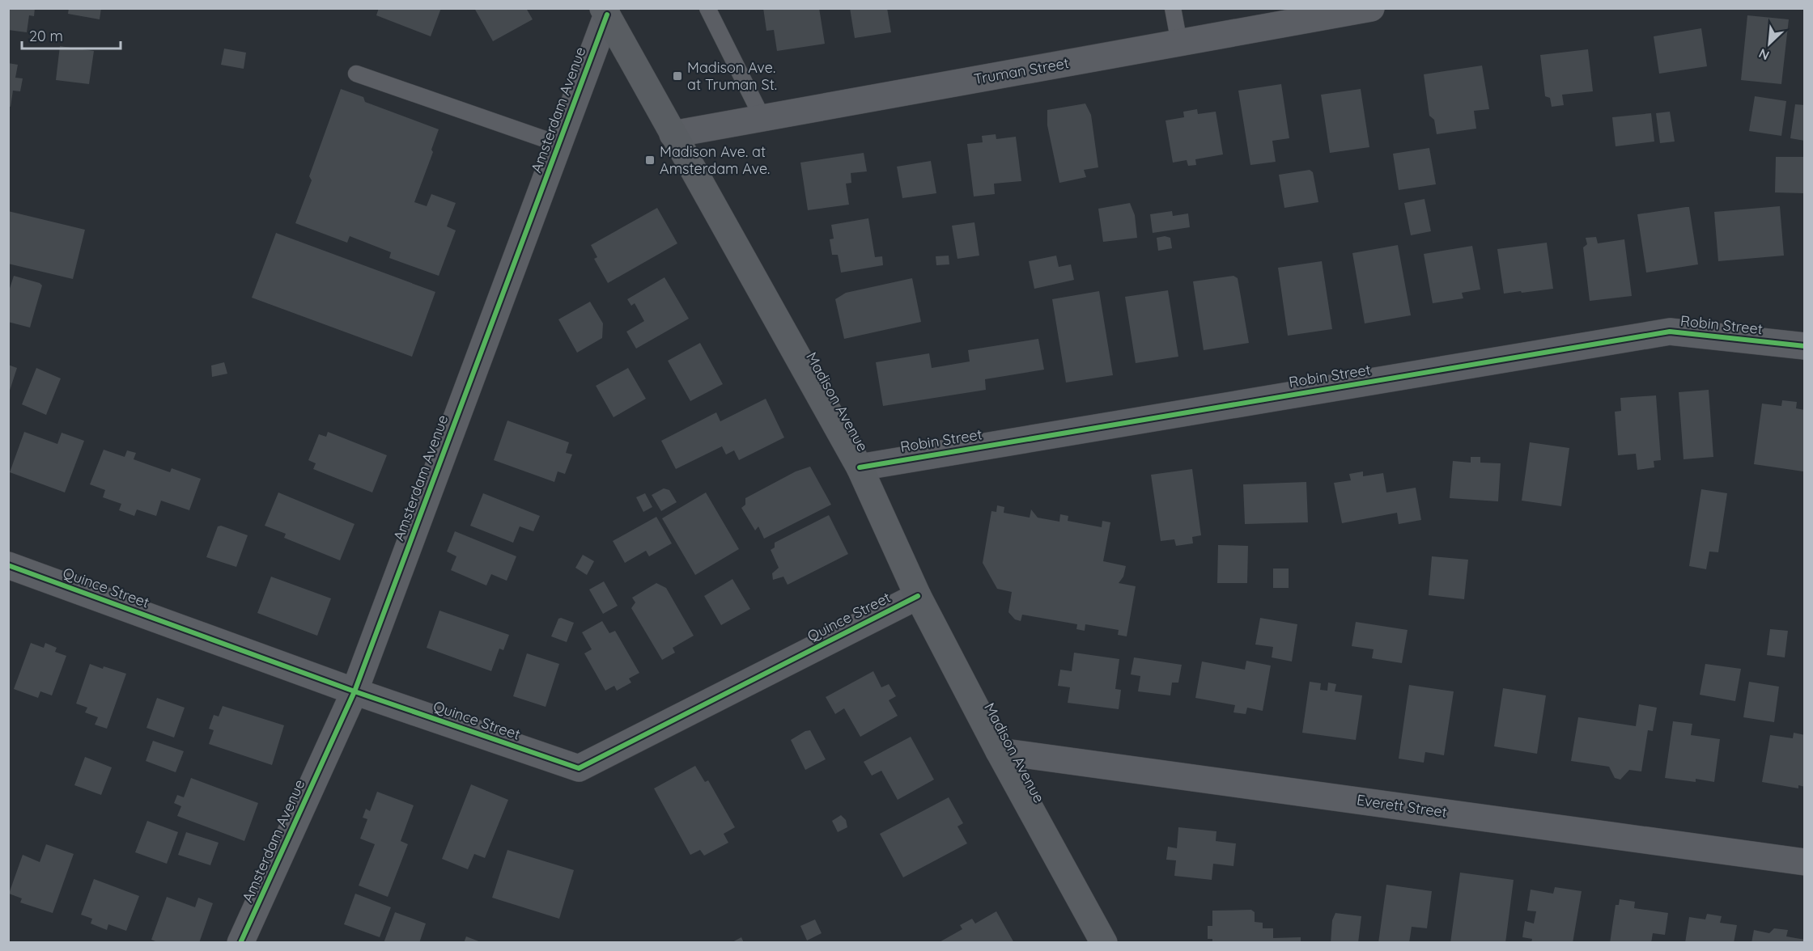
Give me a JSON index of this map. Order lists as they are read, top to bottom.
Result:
{
  "streets": {
    "main road": ["Madison Avenue"],
    "street": [
      "Truman Street",
      "Amsterdam Avenue",
      "Robin Street",
      "Quince Street",
      "Everett Street"
    ]
  },
  "crossings": [
    ["Truman Street", "Madison Avenue"],
    ["Amsterdam Avenue", "Madison Avenue"],
    ["Amsterdam Avenue", "Quince Street"],
    ["Robin Street", "Madison Avenue"],
    ["Madison Avenue", "Quince Street"],
    ["Madison Avenue", "Everett Street"]
  ],
  "places": {
    "transit": ["Madison Ave. at Truman St.", "Madison Ave. at Amsterdam Ave."]
  },
  "scale_bar": "20 m",
  "north": "bottom left"
}
